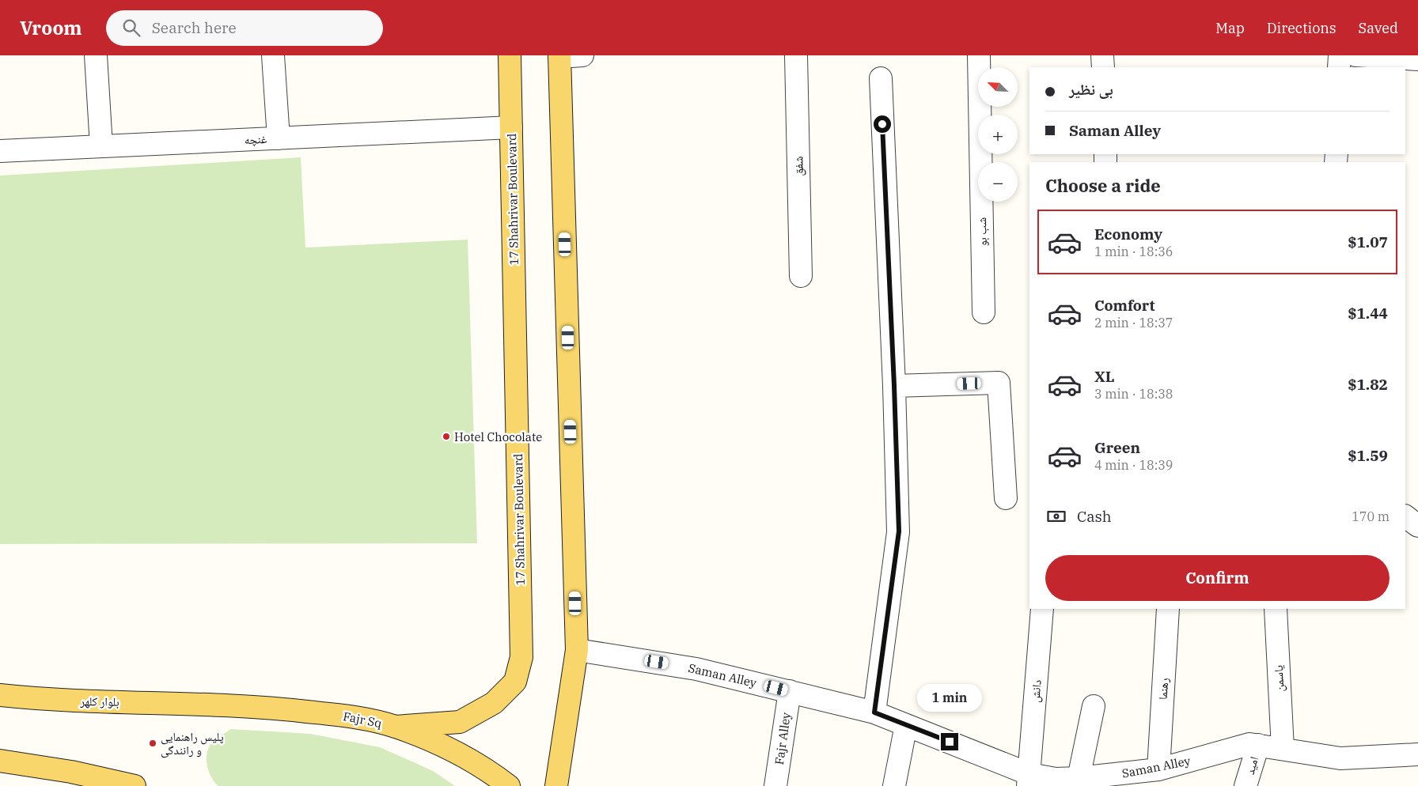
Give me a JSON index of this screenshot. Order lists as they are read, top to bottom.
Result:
{
  "streets": {
    "main road": ["17 Shahrivar Boulevard", "بلوار کلهر", "Fajr Sq"],
    "street": [
      "غنچه",
      "شفق",
      "شب بو",
      "Saman Alley",
      "یاسمن",
      "رهنما",
      "دانش",
      "Fajr Alley",
      "امید"
    ]
  },
  "crossings": [
    ["غنچه", "17 Shahrivar Boulevard"],
    ["17 Shahrivar Boulevard", "Fajr Sq"],
    ["Saman Alley", "یاسمن"],
    ["Saman Alley", "رهنما"],
    ["Saman Alley", "دانش"],
    ["Saman Alley", "Fajr Alley"],
    ["Saman Alley", "امید"],
    ["بلوار کلهر", "Fajr Sq"]
  ],
  "places": ["Hotel Chocolate", "پلیس راهنمایی و رانندگی"],
  "north": "top left",
  "page": {
    "header": "Vroom",
    "search": "Search here",
    "nav": ["Map", "Directions", "Saved"],
    "map_buttons": ["+", "−"],
    "banner": ["بی نظیر", "Saman Alley"],
    "heading": "Choose a ride",
    "list": [
      {
        "name": "Economy",
        "note": "1 min · 18:36",
        "value": "$1.07"
      },
      {
        "name": "Comfort",
        "note": "2 min · 18:37",
        "value": "$1.44"
      },
      {
        "name": "XL",
        "note": "3 min · 18:38",
        "value": "$1.82"
      },
      {
        "name": "Green",
        "note": "4 min · 18:39",
        "value": "$1.59"
      }
    ],
    "pay": ["Cash", "170 m"],
    "buttons": "Confirm",
    "bubble": "1 min"
  }
}
